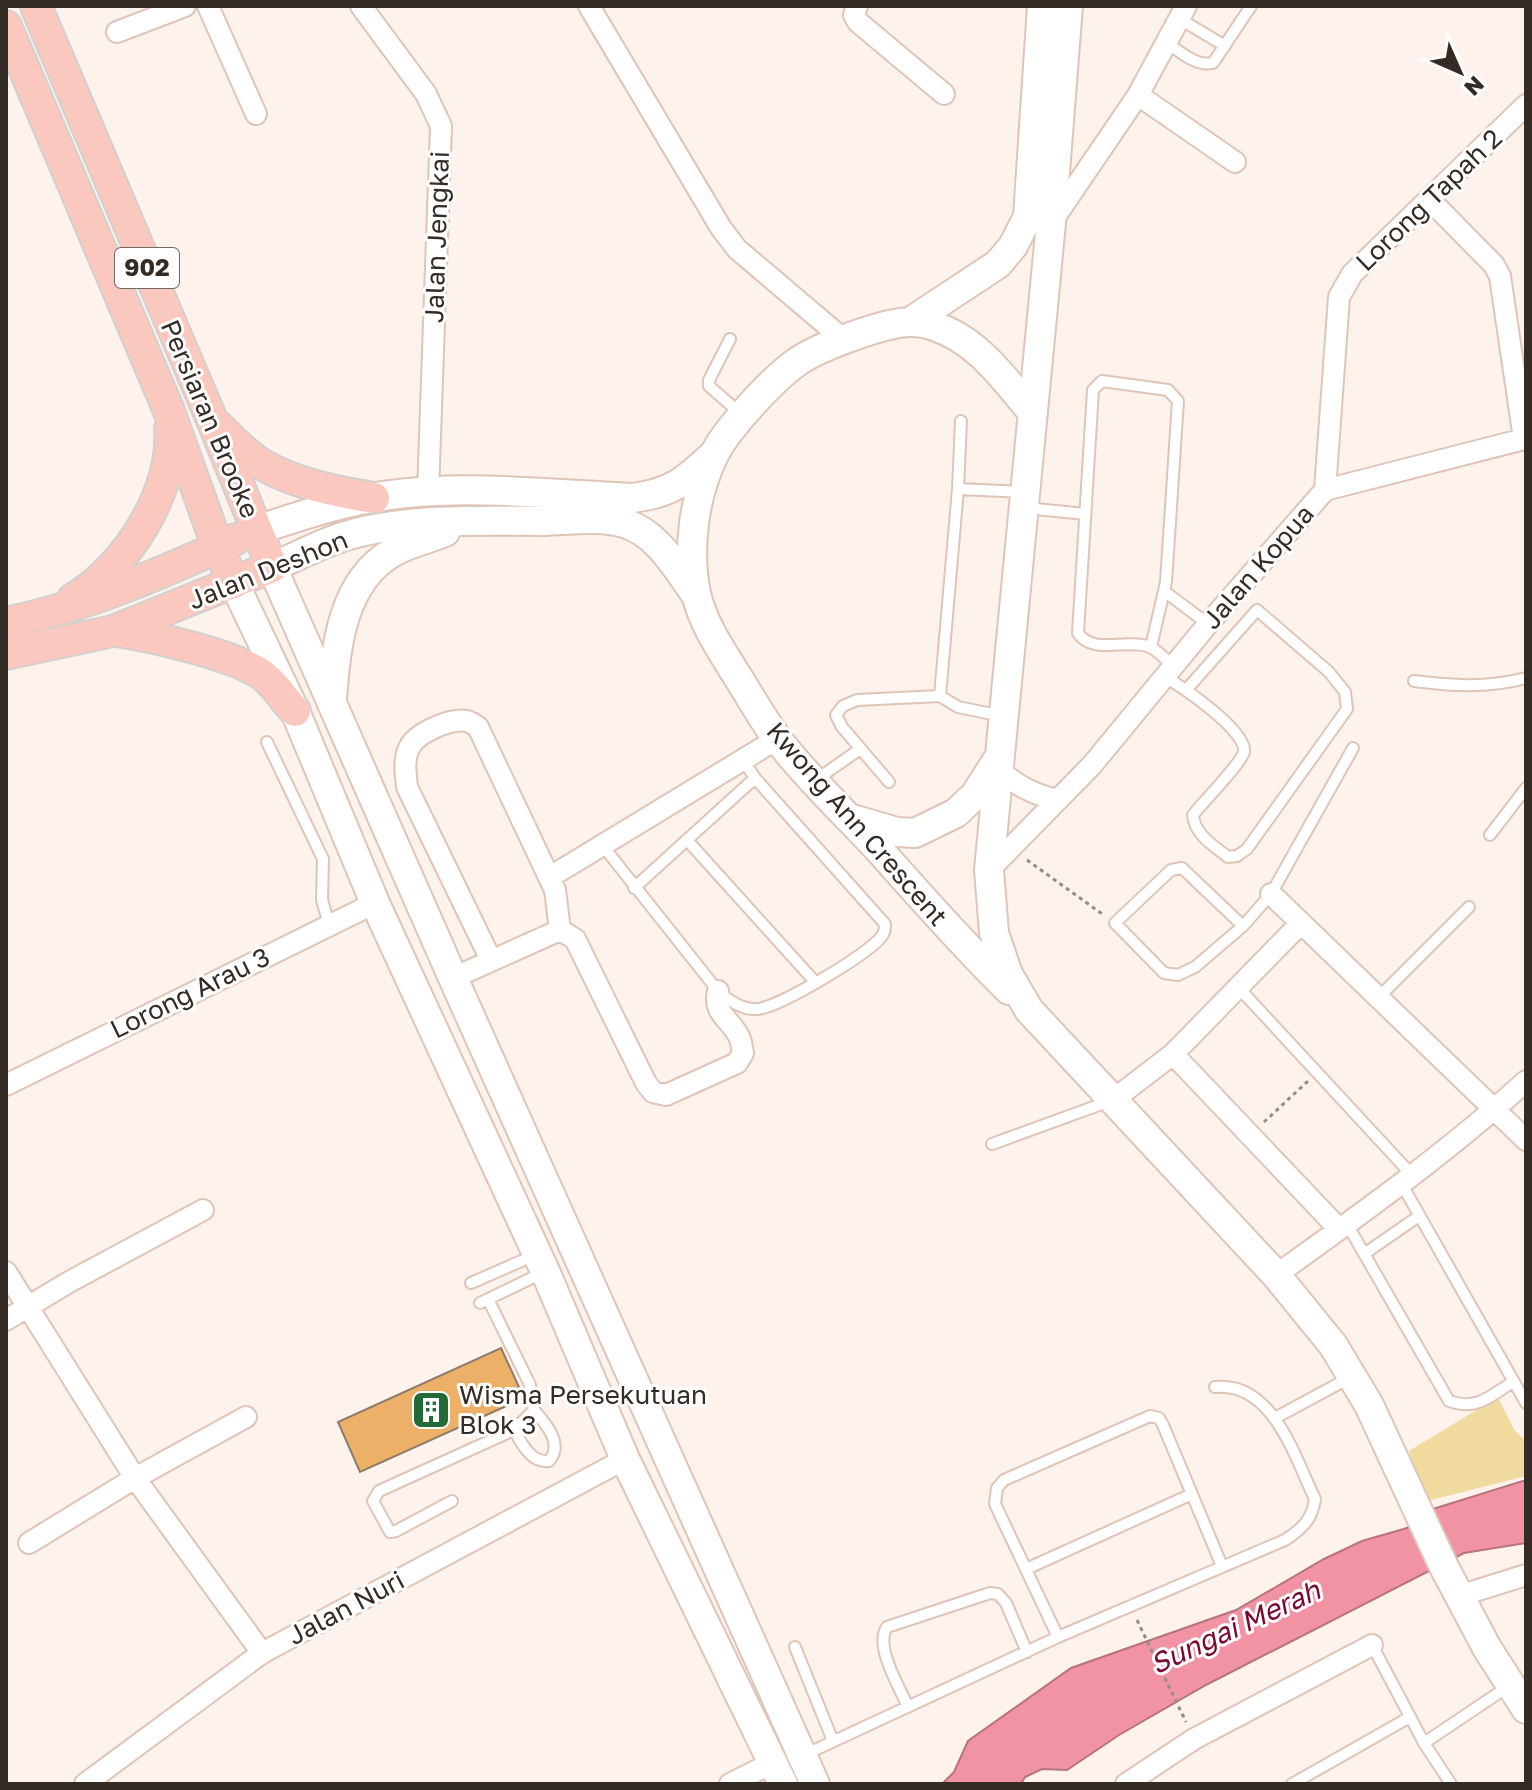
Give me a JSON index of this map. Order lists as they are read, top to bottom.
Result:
{
  "streets": {
    "main road": [
      "902",
      "Persiaran Brooke",
      "Jalan Deshon",
      "Kwong Ann Crescent"
    ],
    "street": [
      "Lorong Tapah 2",
      "Jalan Jengkai",
      "Jalan Kopua",
      "Lorong Arau 3",
      "Jalan Nuri"
    ]
  },
  "crossings": [
    ["Lorong Tapah 2", "Jalan Kopua"],
    ["Jalan Jengkai", "Jalan Deshon"],
    ["Persiaran Brooke", "Jalan Deshon"],
    ["Jalan Deshon", "Kwong Ann Crescent"]
  ],
  "water": ["Sungai Merah"],
  "places": {
    "building": ["Wisma Persekutuan Blok 3"]
  },
  "north": "bottom right"
}
